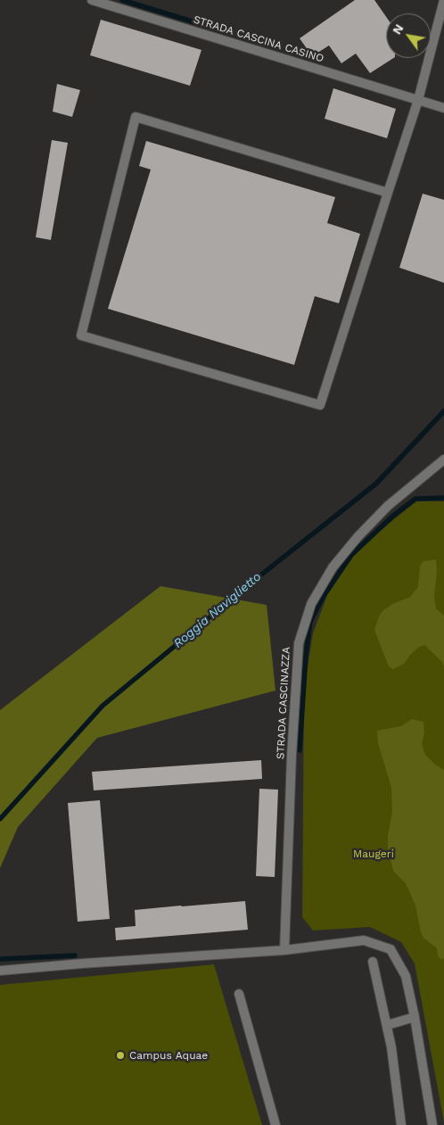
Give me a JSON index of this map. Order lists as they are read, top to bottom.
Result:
{
  "streets": {
    "street": ["STRADA CASCINA CASINO", "STRADA CASCINAZZA"]
  },
  "water": ["Roggia Naviglietto"],
  "parks": ["Maugeri"],
  "places": ["Campus Aquae"],
  "north": "top left"
}
